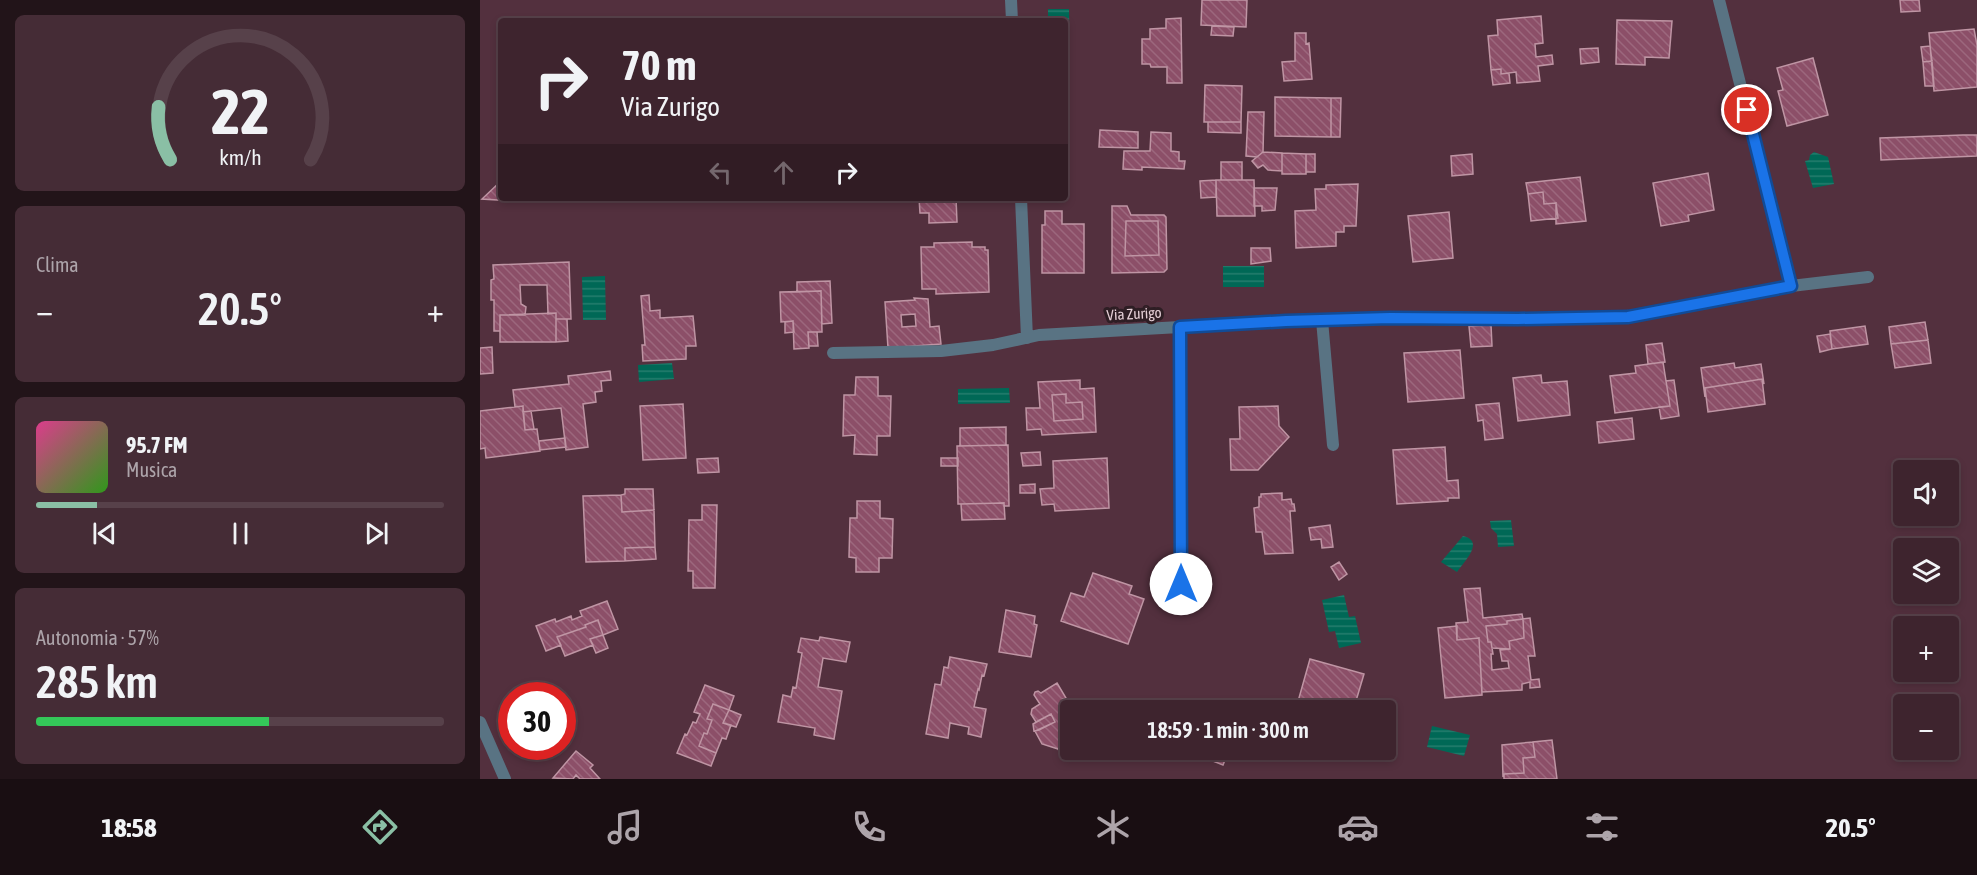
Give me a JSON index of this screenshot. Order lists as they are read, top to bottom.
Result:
{
  "streets": {
    "street": ["Via Zurigo"]
  },
  "page": {
    "turn": ["70 m", "Via Zurigo"],
    "tile": [
      "Clima",
      ["Autonomia · 57%", "285 km"]
    ],
    "heat": ["−", "20.5°", "+"],
    "song": ["95.7 FM", "Musica"],
    "map_buttons": ["+", "−"],
    "limit": "30",
    "trip": "18:59 · 1 min · 300 m",
    "tabs": ["18:58", "20.5°"],
    "gauge": ["22", "km/h"]
  }
}
